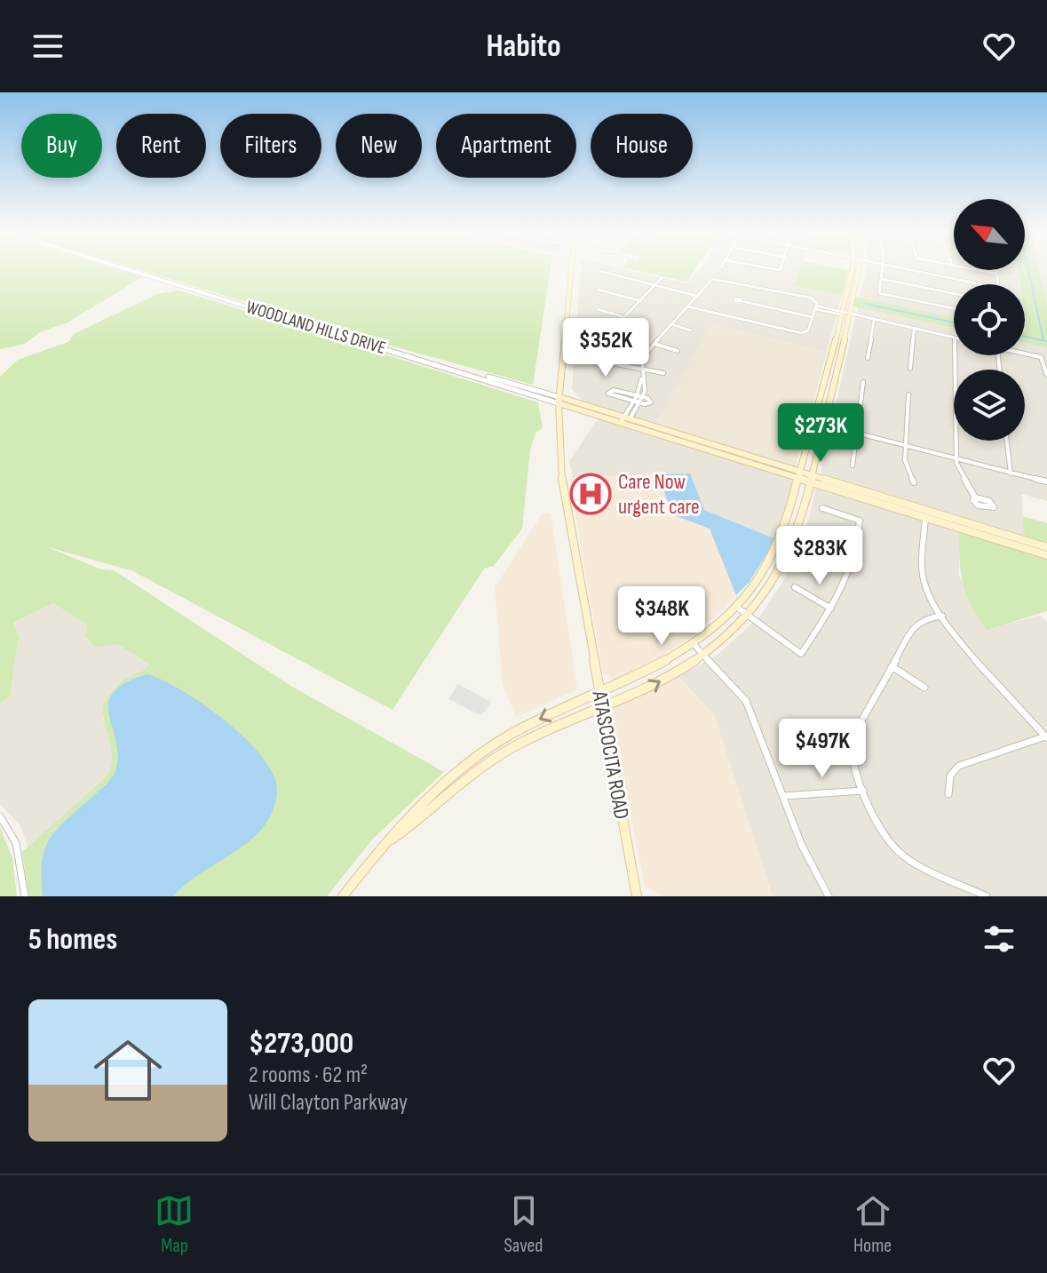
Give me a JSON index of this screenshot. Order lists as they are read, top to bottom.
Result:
{
  "streets": {
    "main road": ["WOODLAND HILLS DRIVE", "ATASCOCITA ROAD"]
  },
  "crossings": [
    ["WOODLAND HILLS DRIVE", "ATASCOCITA ROAD"]
  ],
  "places": {
    "hospital": ["Care Now urgent care"]
  },
  "north": "top left",
  "page": {
    "header": "Habito",
    "chip": [
      "Buy",
      "Rent",
      "Filters",
      "New",
      "Apartment",
      "House"
    ],
    "price": [
      "$352K",
      "$273K",
      "$283K",
      "$348K",
      "$497K"
    ],
    "heading": "5 homes",
    "list": [
      {
        "name": "$273,000",
        "note": "2 rooms · 62 m² · Will Clayton Parkway"
      }
    ],
    "tabs": ["Map", "Saved", "Home"]
  }
}
